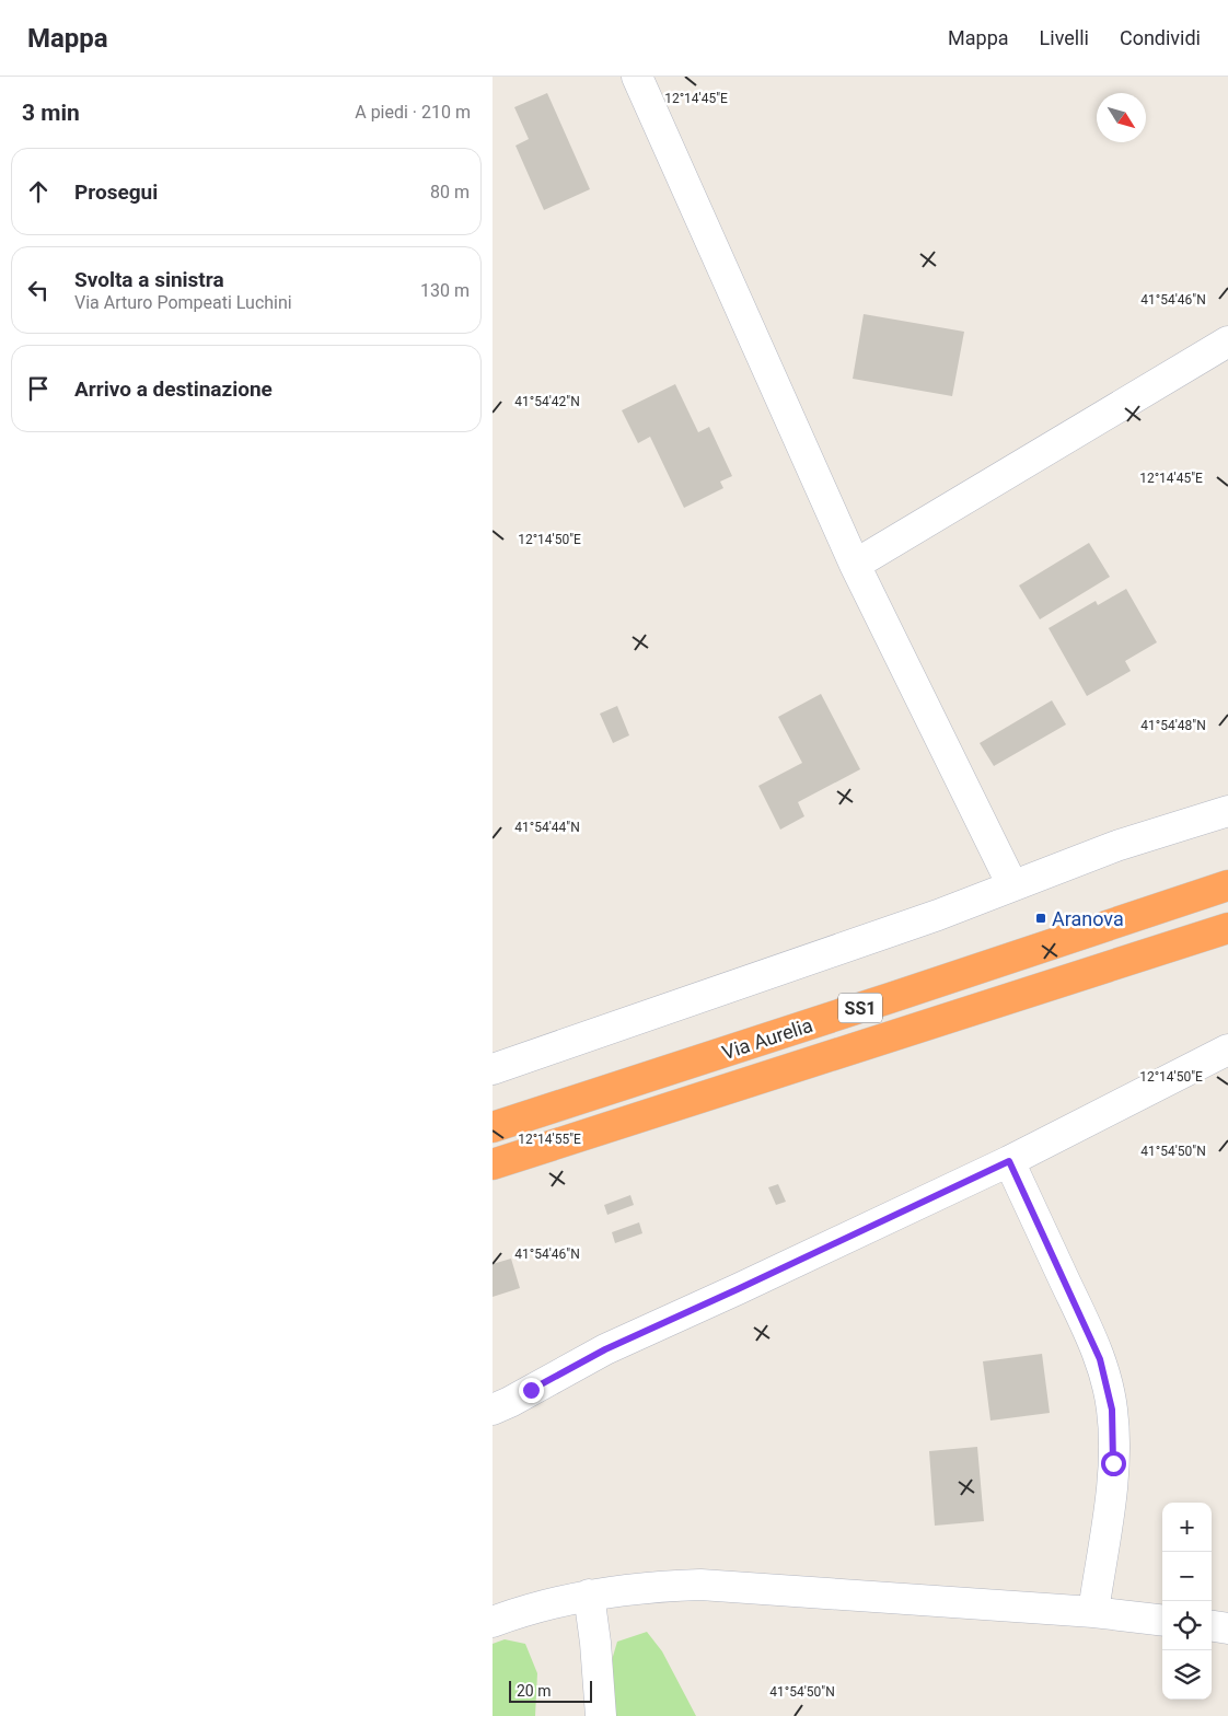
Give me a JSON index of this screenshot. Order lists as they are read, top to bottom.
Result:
{
  "streets": {
    "highway": ["SS1", "Via Aurelia"]
  },
  "places": {
    "transit": ["Aranova"]
  },
  "scale_bar": "20 m",
  "north": "bottom right",
  "page": {
    "header": "Mappa",
    "nav": ["Mappa", "Livelli", "Condividi"],
    "heading": ["3 min", "A piedi · 210 m"],
    "list": [
      ["Prosegui", "80 m"],
      ["Svolta a sinistra", "Via Arturo Pompeati Luchini", "130 m"],
      "Arrivo a destinazione"
    ],
    "map_buttons": ["+", "−"],
    "scale": "20 m"
  },
  "coordinates": [
    "12°14'45\"E",
    "41°54'46\"N",
    "41°54'42\"N",
    "12°14'50\"E",
    "41°54'48\"N",
    "41°54'44\"N",
    "12°14'55\"E",
    "41°54'50\"N"
  ]
}
